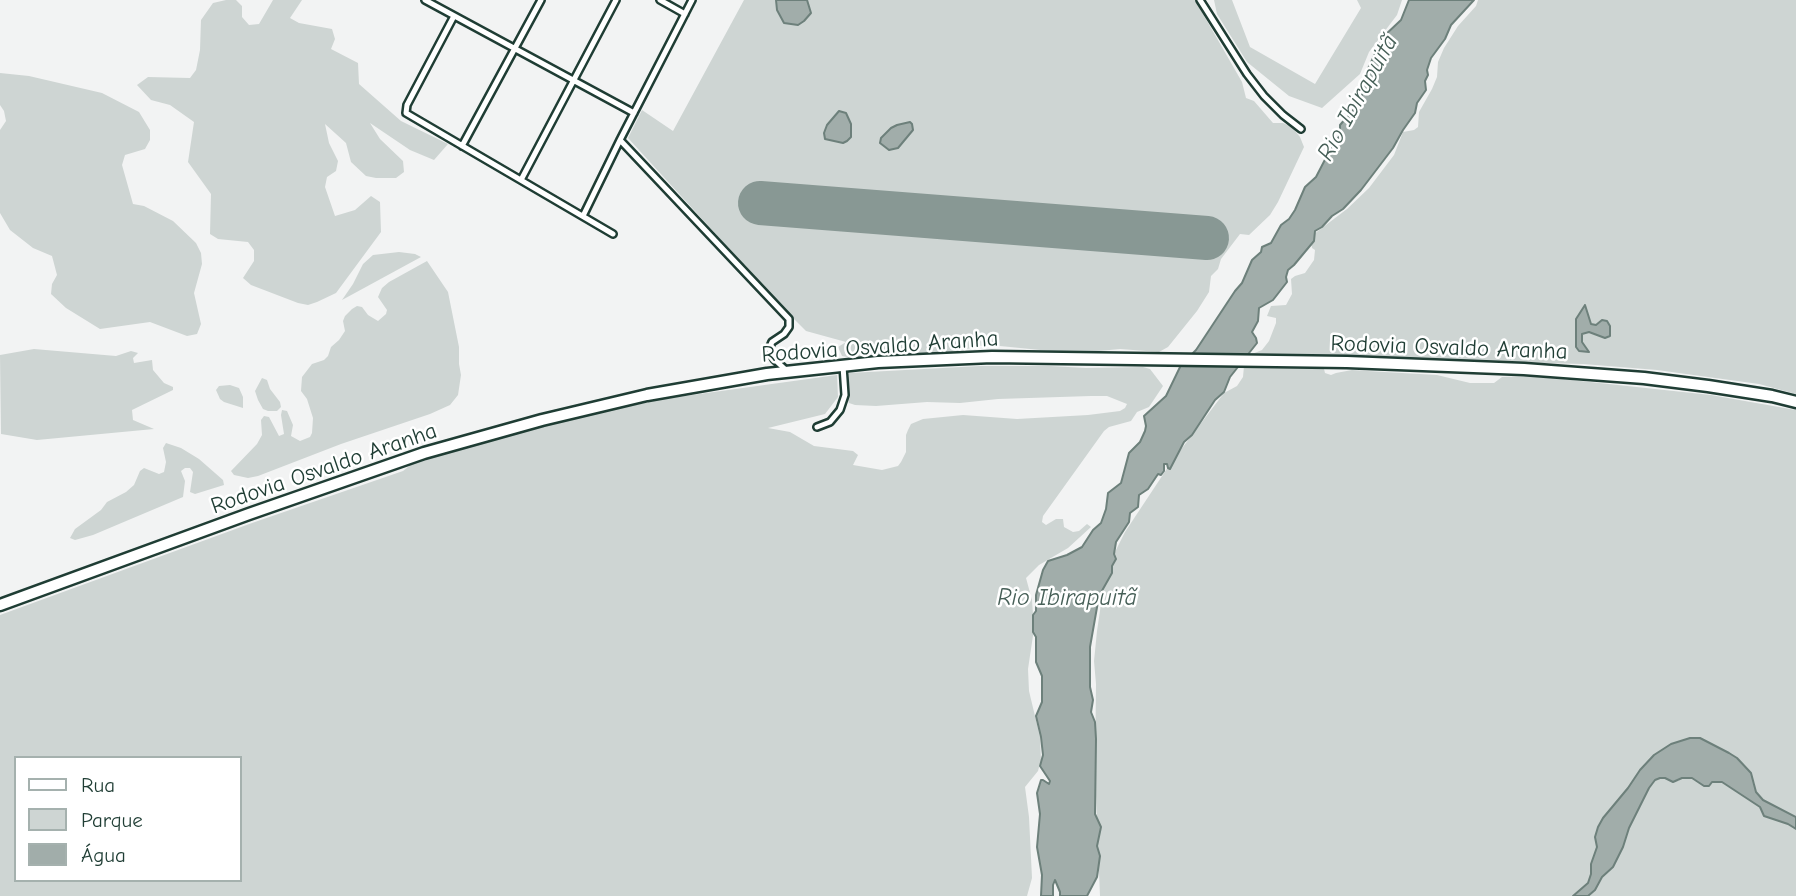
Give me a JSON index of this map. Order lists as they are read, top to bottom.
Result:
{
  "streets": {
    "highway": ["Rodovia Osvaldo Aranha"]
  },
  "water": ["Rio Ibirapuitã"],
  "legend": ["Rua", "Parque", "Água"]
}
